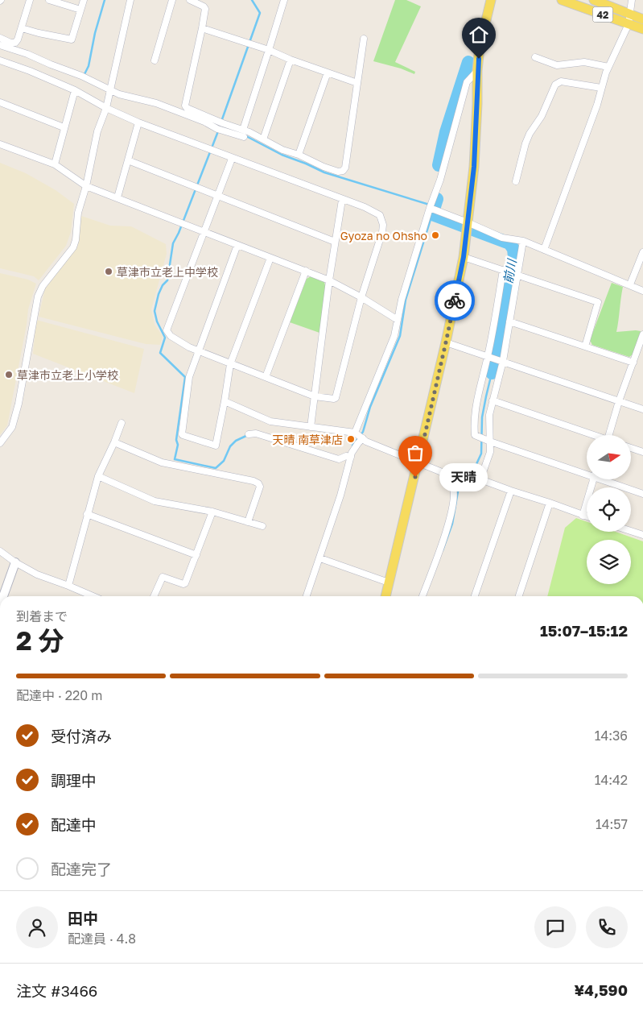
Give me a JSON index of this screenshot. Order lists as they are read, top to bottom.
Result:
{
  "streets": {
    "main road": ["42"]
  },
  "water": ["前川"],
  "places": [
    "Gyoza no Ohsho",
    "草津市立老上中学校",
    "草津市立老上小学校",
    "天晴 南草津店",
    "天晴"
  ],
  "north": "right",
  "page": {
    "bubble": "天晴",
    "heading": ["2 分", "到着まで", "15:07–15:12"],
    "panel": [
      "田中",
      "配達員 · 4.8",
      "注文 #3466",
      "¥4,590"
    ],
    "bar": "配達中 · 220 m",
    "list": [
      ["受付済み", "14:36"],
      ["調理中", "14:42"],
      ["配達中", "14:57"],
      "配達完了"
    ]
  }
}
